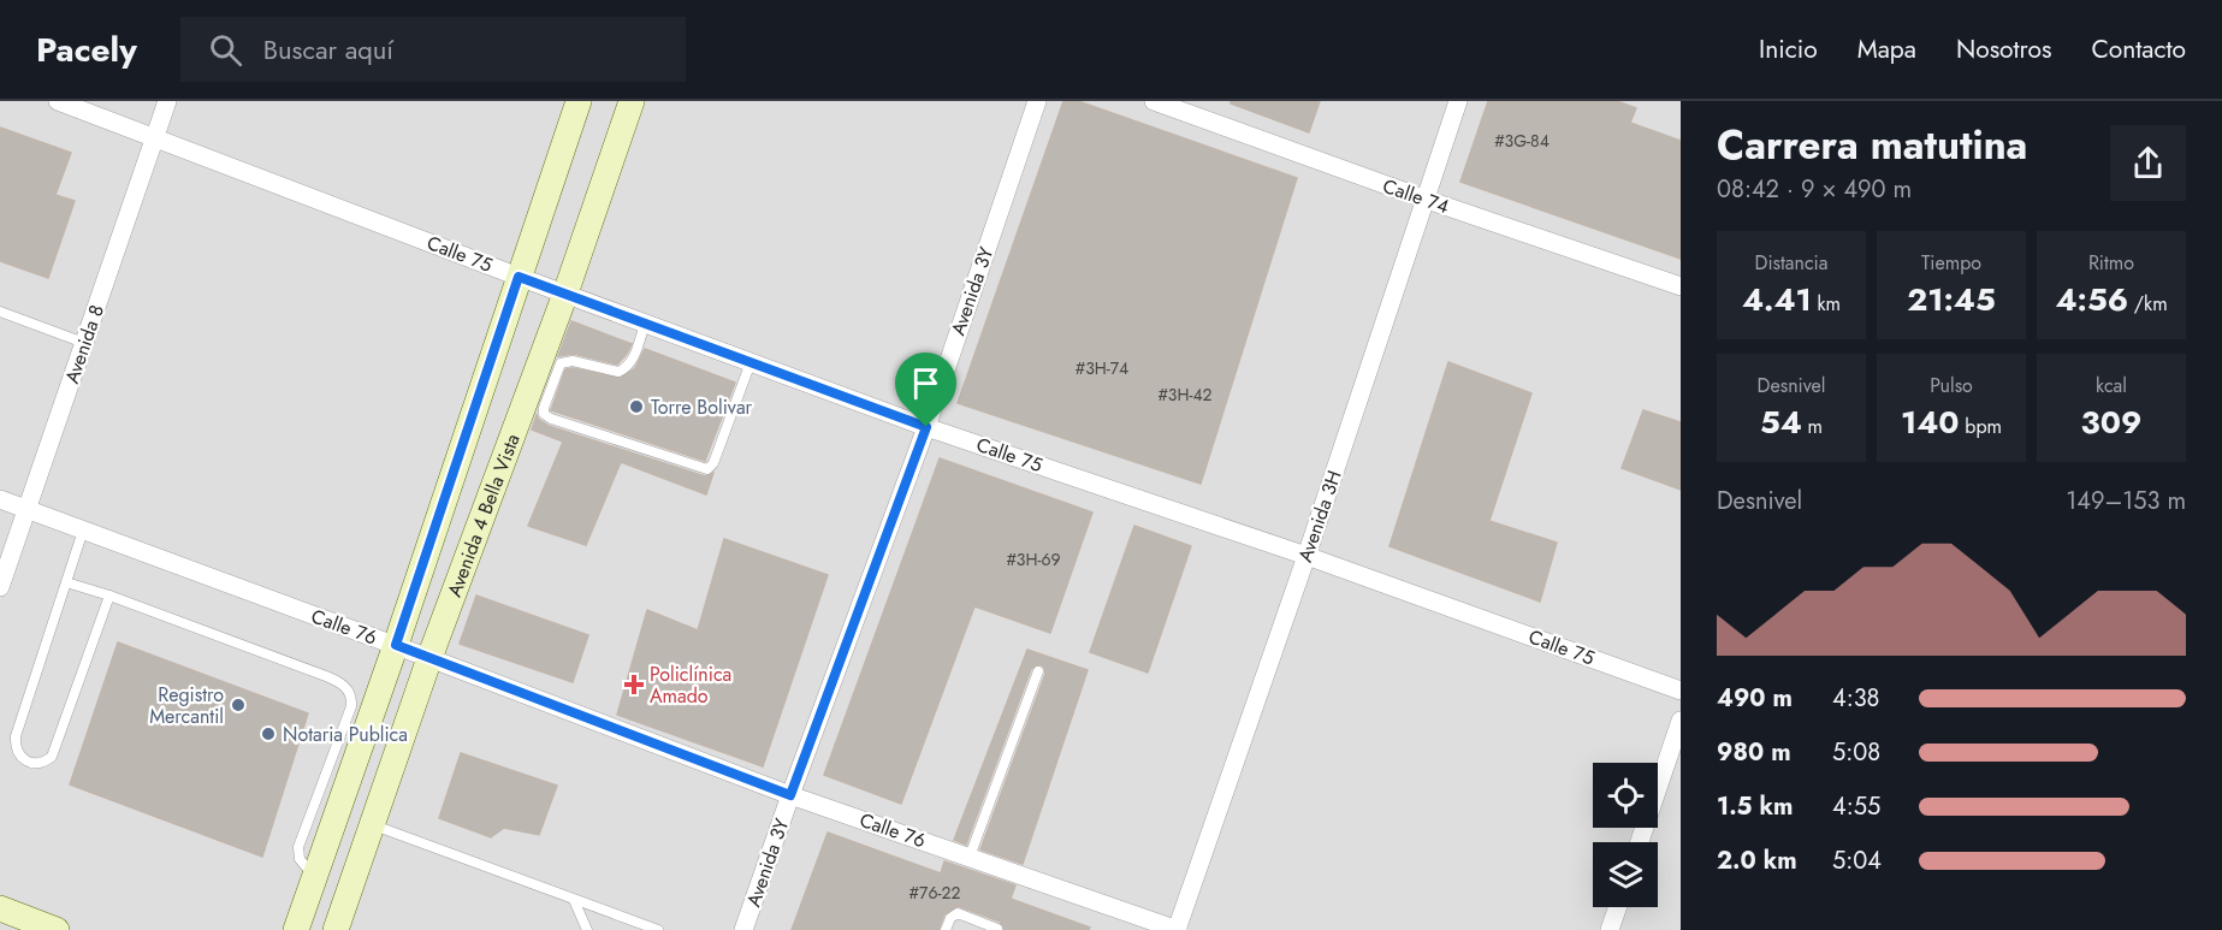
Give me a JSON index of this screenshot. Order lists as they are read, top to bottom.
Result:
{
  "streets": {
    "street": [
      "Calle 74",
      "Calle 75",
      "Avenida 3Y",
      "Avenida 8",
      "Avenida 4 Bella Vista",
      "Avenida 3H",
      "Calle 76"
    ]
  },
  "crossings": [
    ["Calle 74", "Avenida 3H"],
    ["Calle 75", "Avenida 3Y"],
    ["Calle 75", "Avenida 8"],
    ["Calle 75", "Avenida 4 Bella Vista"],
    ["Calle 75", "Avenida 3H"],
    ["Avenida 3Y", "Calle 76"],
    ["Avenida 8", "Calle 76"],
    ["Avenida 4 Bella Vista", "Calle 76"],
    ["Avenida 3H", "Calle 76"]
  ],
  "places": {
    "other": ["Torre Bolivar", "Registro Mercantil", "Notaria Publica"],
    "health": ["Policlínica Amado"]
  },
  "house_numbers": [
    "#3G-84",
    "#3H-74",
    "#3H-42",
    "#3H-69",
    "#76-22"
  ],
  "page": {
    "header": "Pacely",
    "search": "Buscar aquí",
    "nav": [
      "Inicio",
      "Mapa",
      "Nosotros",
      "Contacto"
    ],
    "heading": ["Carrera matutina", "08:42 · 9 × 490 m"],
    "stats": [
      ["Distancia", "4.41 km"],
      ["Tiempo", "21:45"],
      ["Ritmo", "4:56 /km"],
      ["Desnivel", "54 m"],
      ["Pulso", "140 bpm"],
      ["kcal", "309"]
    ],
    "chart": ["Desnivel", "149–153 m"],
    "list": [
      {
        "name": "490 m",
        "note": "4:38"
      },
      {
        "name": "980 m",
        "note": "5:08"
      },
      {
        "name": "1.5 km",
        "note": "4:55"
      },
      {
        "name": "2.0 km",
        "note": "5:04"
      }
    ]
  }
}
